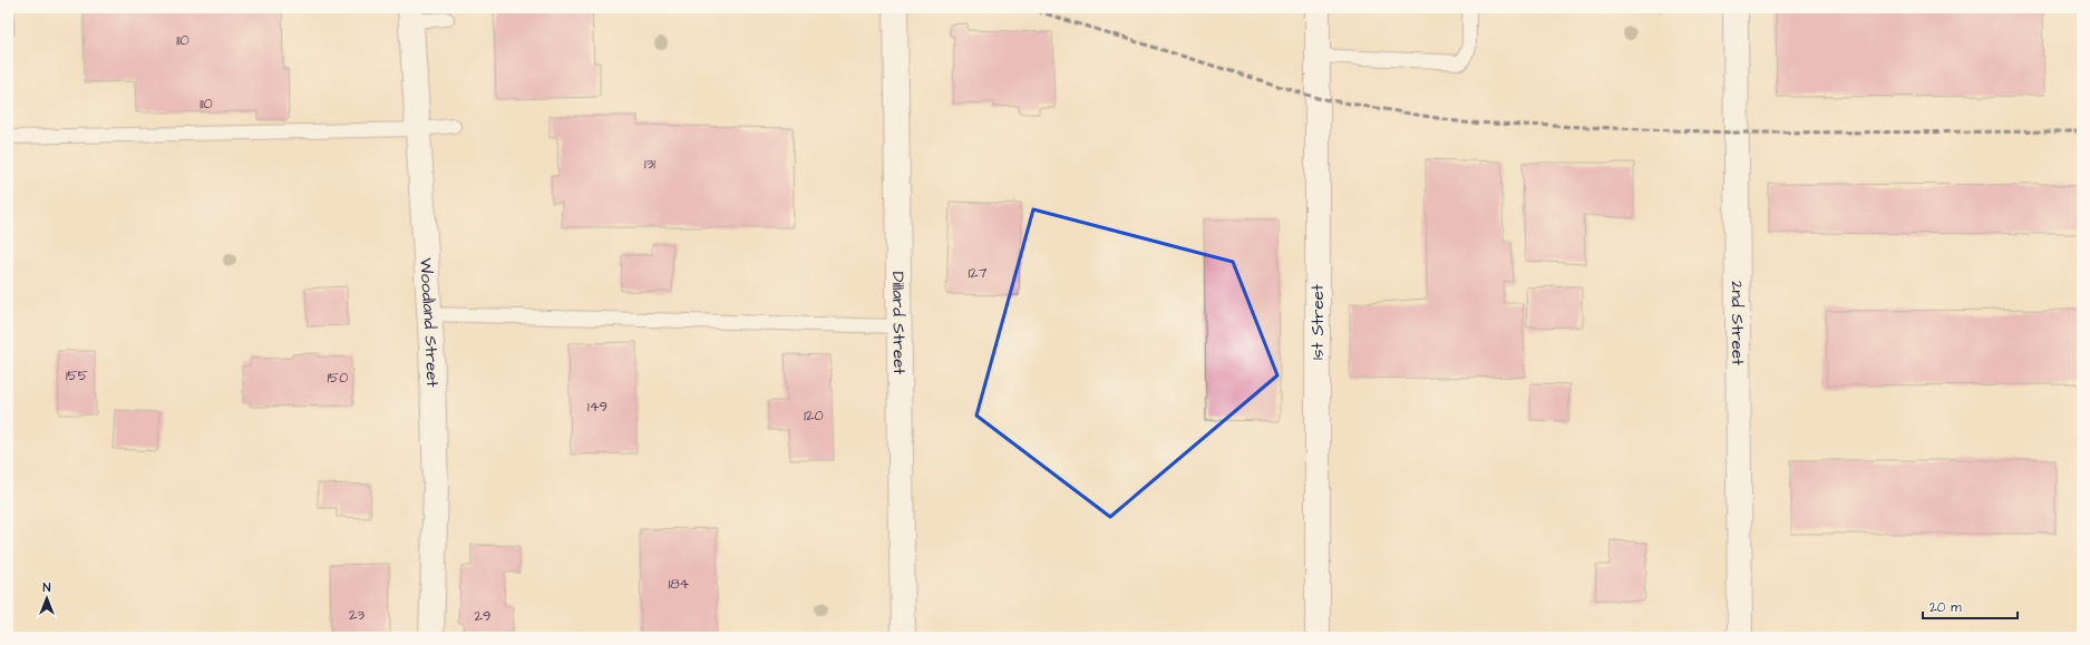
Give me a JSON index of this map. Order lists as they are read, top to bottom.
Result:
{
  "streets": {
    "street": [
      "Woodland Street",
      "1st Street",
      "Dillard Street",
      "2nd Street"
    ]
  },
  "house_numbers": [
    "110",
    "110",
    "131",
    "127",
    "155",
    "150",
    "149",
    "120",
    "184",
    "23",
    "29"
  ],
  "scale_bar": "20 m",
  "north": "top"
}
